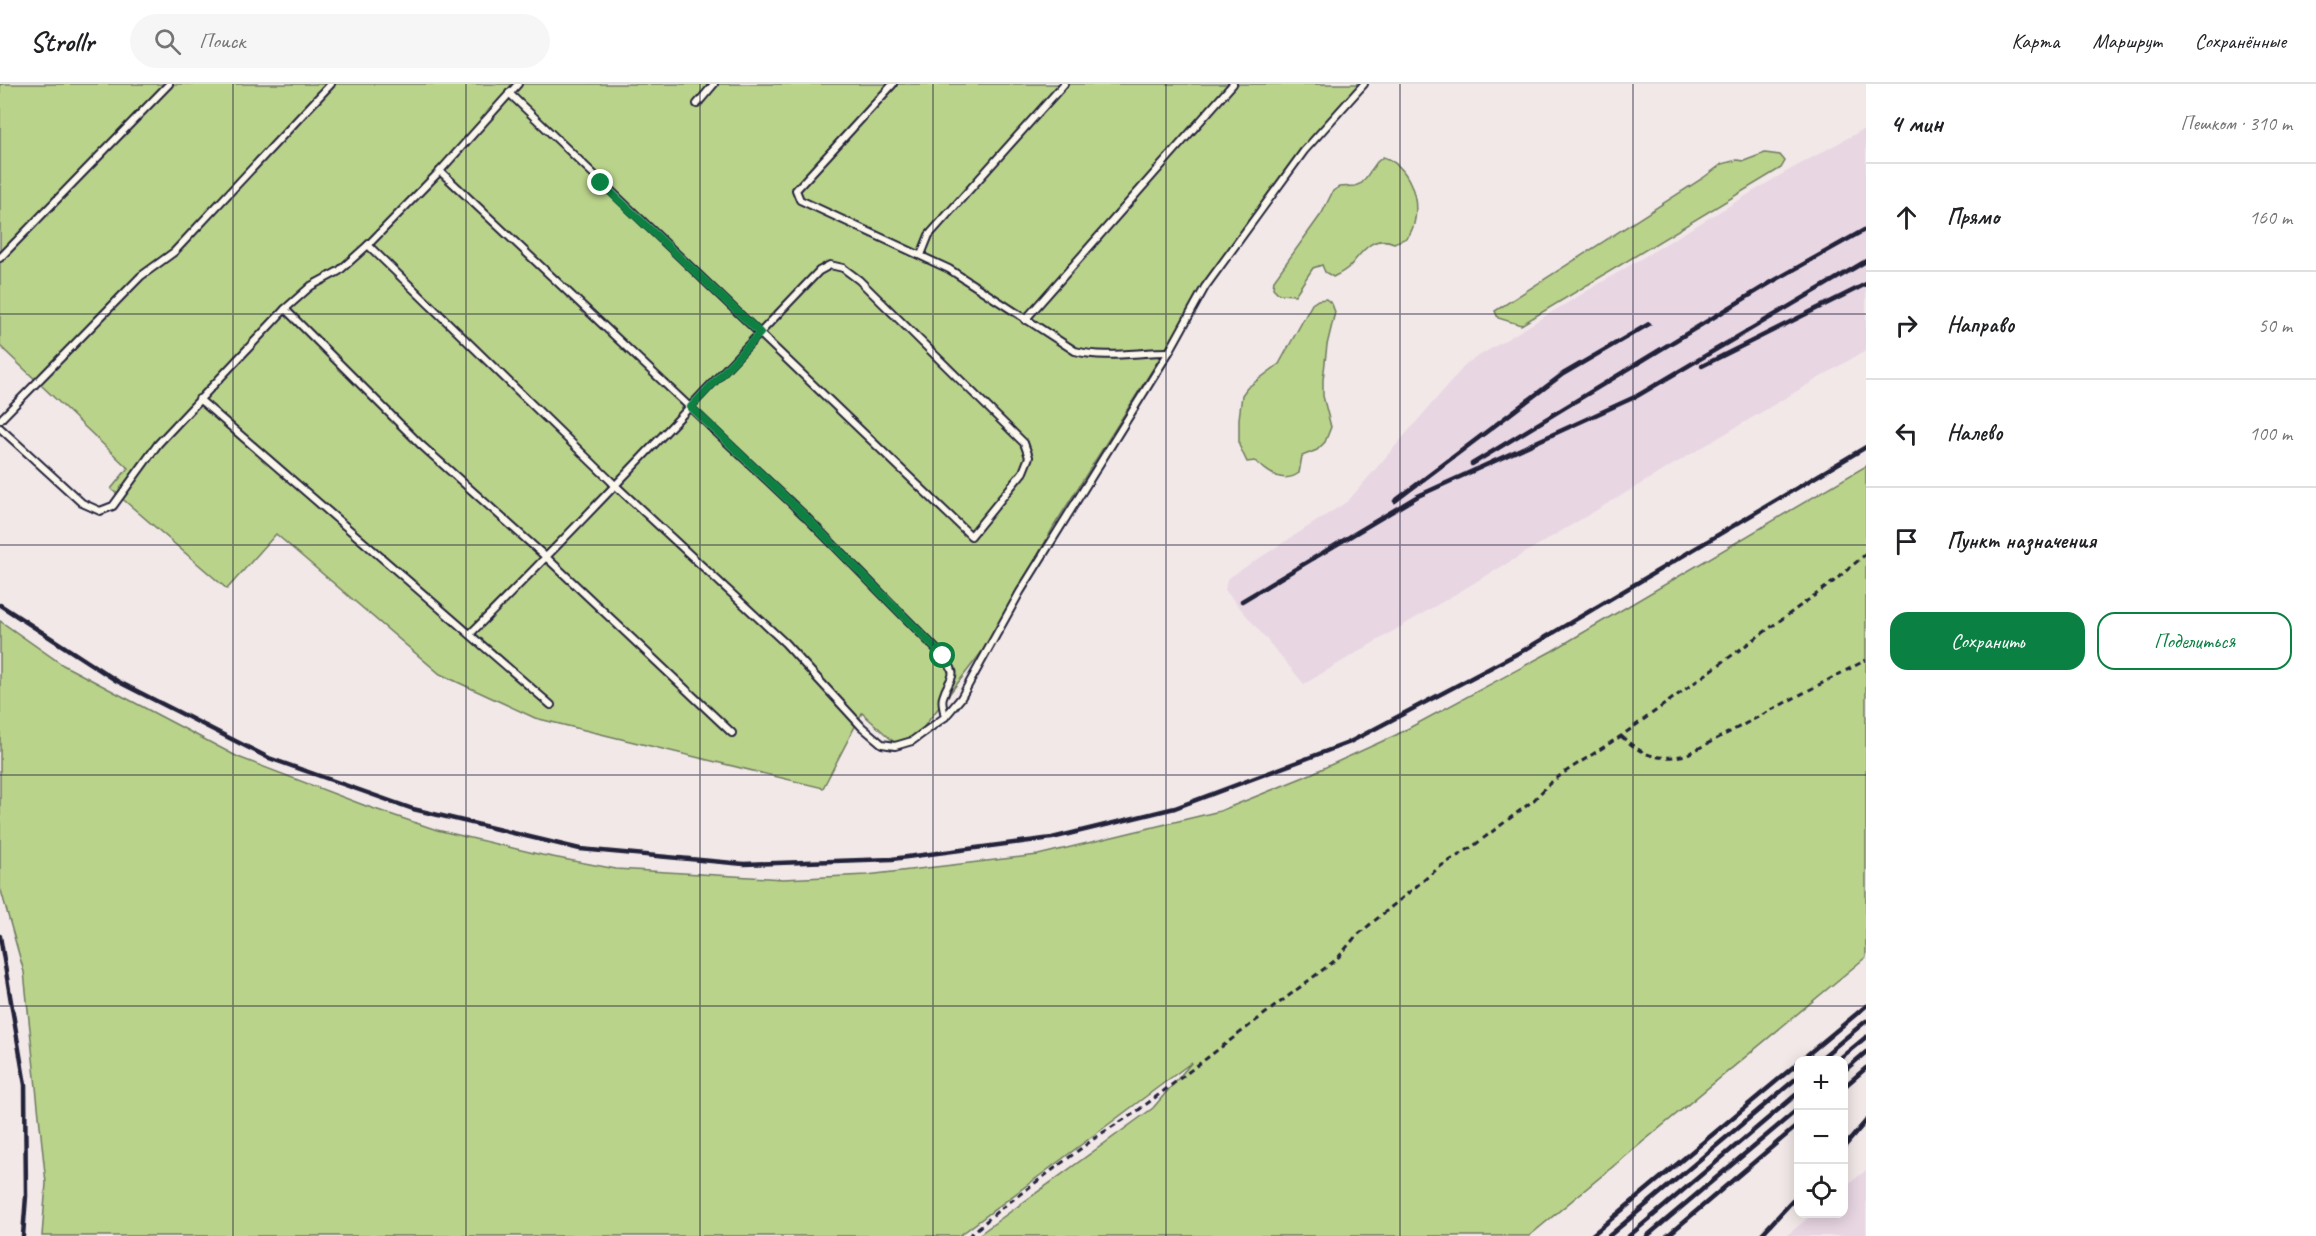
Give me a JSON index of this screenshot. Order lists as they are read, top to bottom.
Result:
{
  "page": {
    "header": "Strollr",
    "search": "Поиск",
    "nav": ["Карта", "Маршрут", "Сохранённые"],
    "heading": ["4 мин", "Пешком · 310 m"],
    "list": [
      ["Прямо", "160 m"],
      ["Направо", "50 m"],
      ["Налево", "100 m"],
      "Пункт назначения"
    ],
    "buttons": ["Сохранить", "Поделиться"],
    "map_buttons": ["+", "−"]
  }
}
